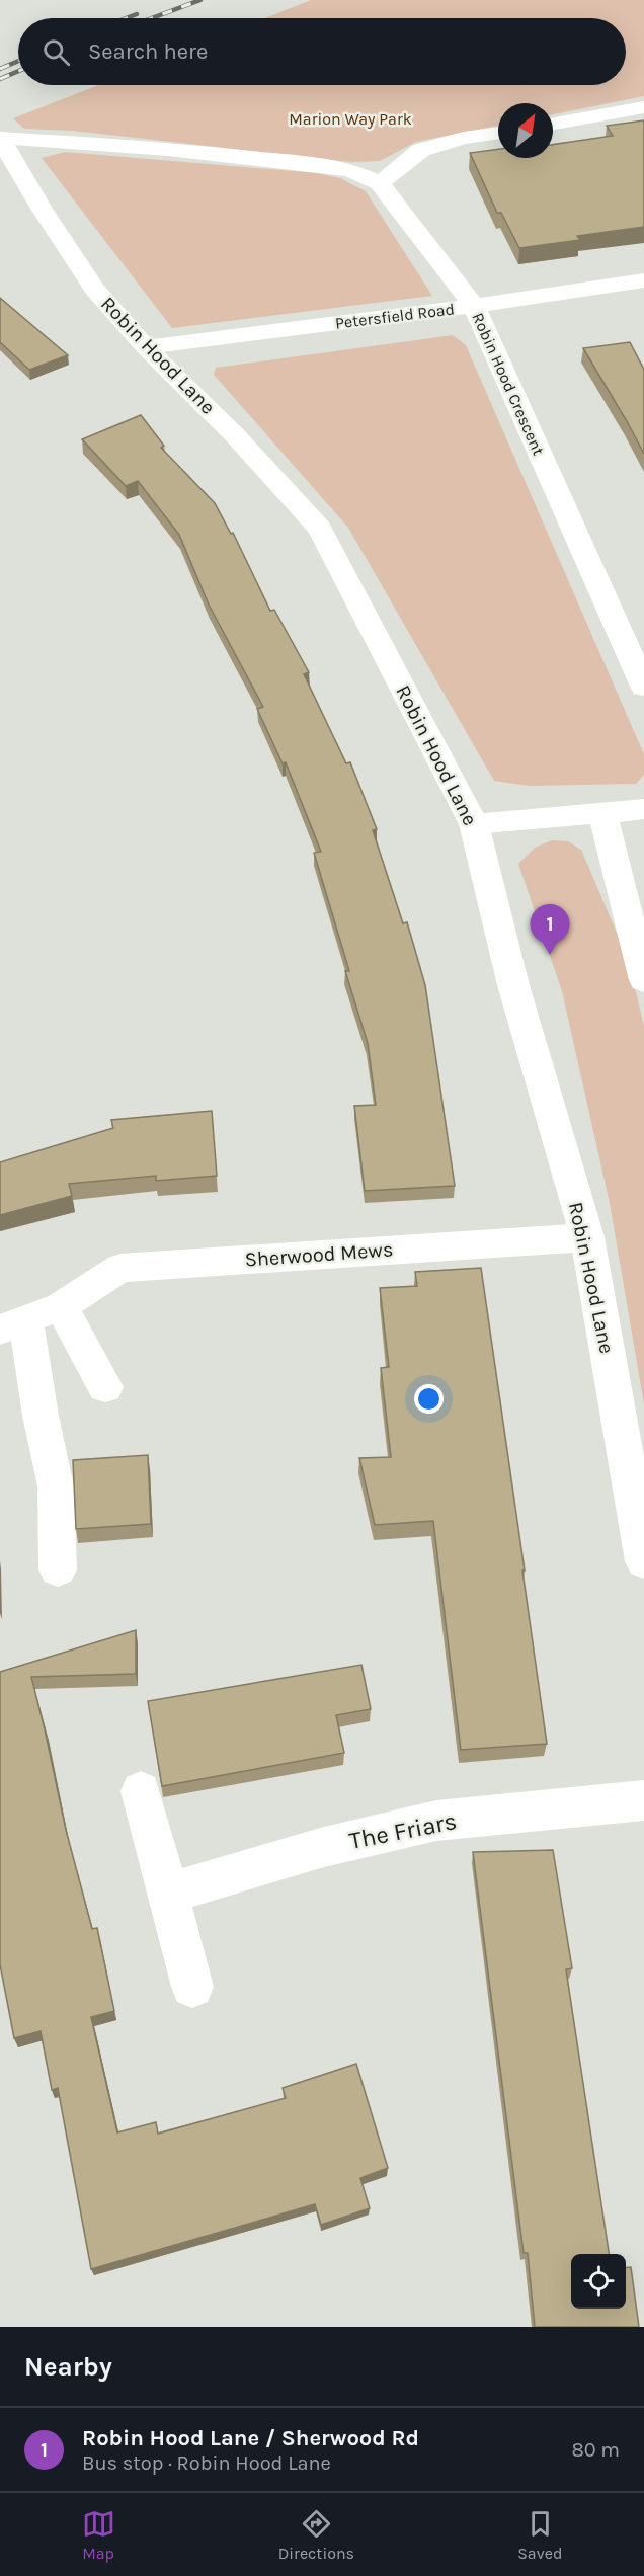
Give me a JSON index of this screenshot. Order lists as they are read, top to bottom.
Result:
{
  "streets": {
    "street": [
      "Petersfield Road",
      "Robin Hood Lane",
      "Robin Hood Crescent",
      "Sherwood Mews",
      "The Friars"
    ]
  },
  "crossings": [
    ["Petersfield Road", "Robin Hood Lane"],
    ["Petersfield Road", "Robin Hood Crescent"],
    ["Robin Hood Lane", "Robin Hood Crescent"],
    ["Robin Hood Lane", "Sherwood Mews"]
  ],
  "parks": ["Marion Way Park"],
  "north": "top right",
  "page": {
    "search": "Search here",
    "pins": "1",
    "heading": "Nearby",
    "list": [
      {
        "mark": "1",
        "name": "Robin Hood Lane / Sherwood Rd",
        "note": "Bus stop · Robin Hood Lane",
        "value": "80 m"
      }
    ],
    "nav": ["Map", "Directions", "Saved"]
  }
}
